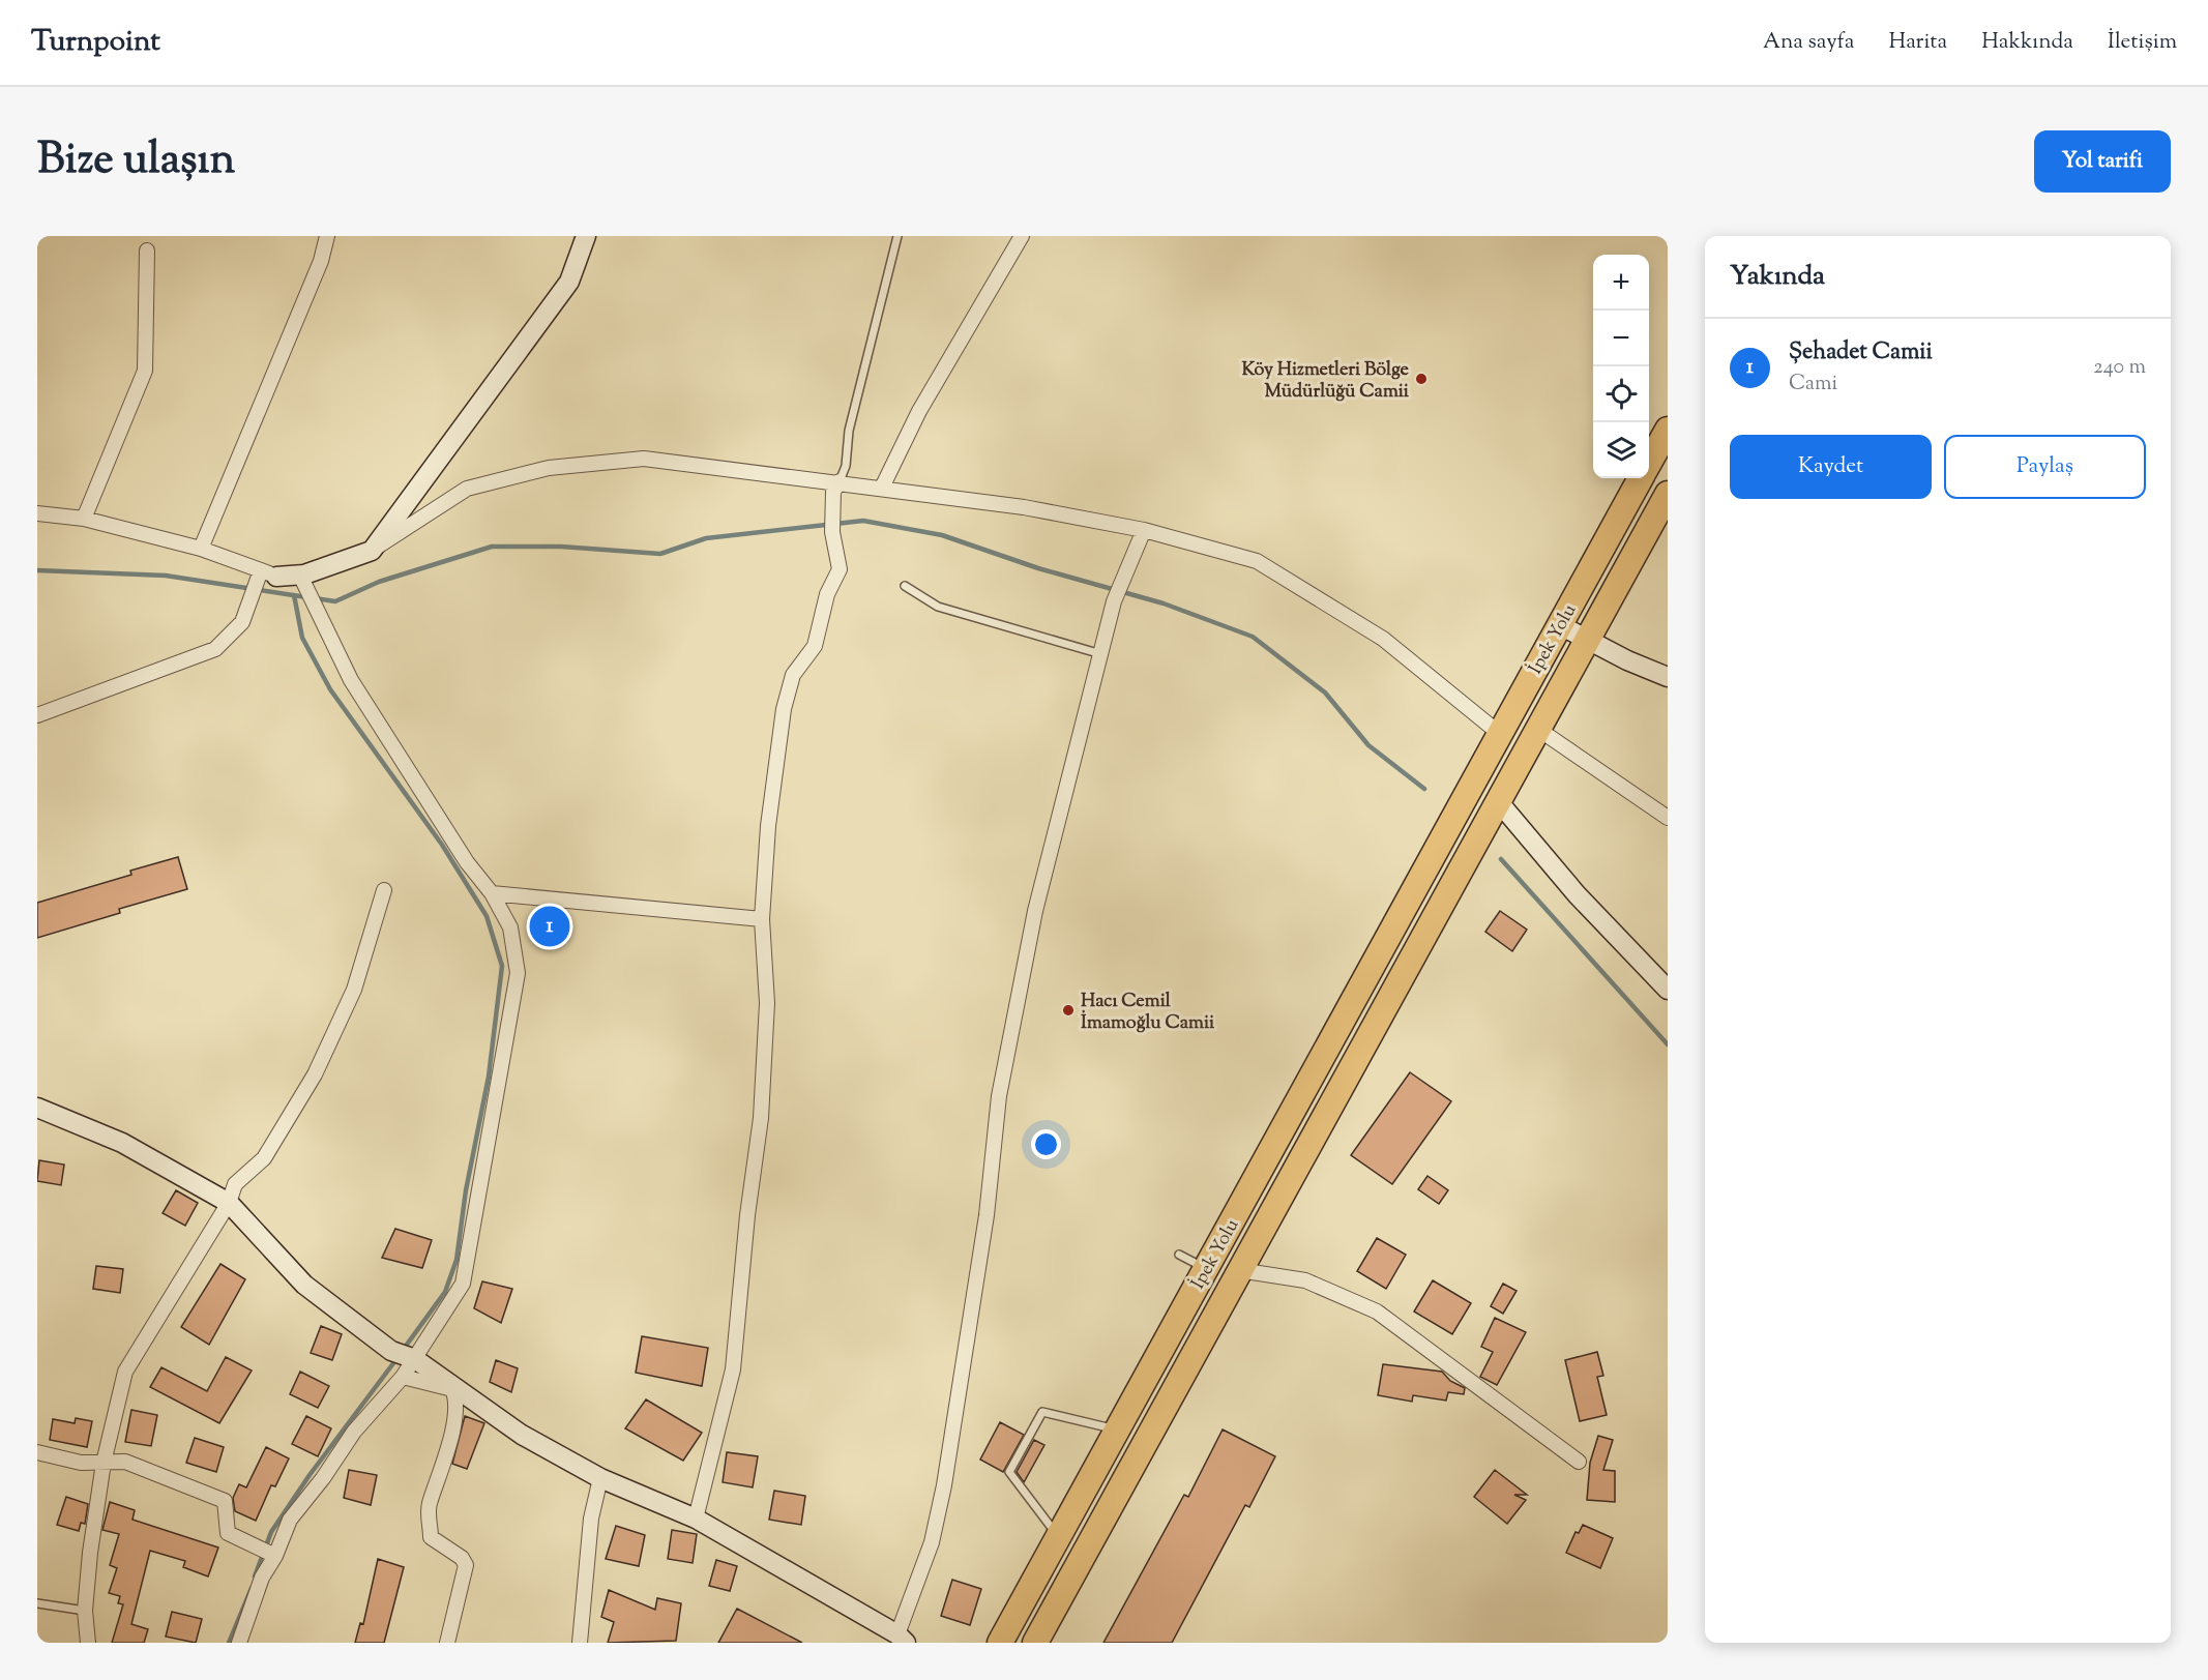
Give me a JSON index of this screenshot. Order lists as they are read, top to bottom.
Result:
{
  "streets": {
    "highway": ["İpek Yolu"]
  },
  "places": ["Köy Hizmetleri Bölge Müdürlüğü Camii", "Hacı Cemil İmamoğlu Camii"],
  "page": {
    "header": "Turnpoint",
    "nav": [
      "Ana sayfa",
      "Harita",
      "Hakkında",
      "İletişim"
    ],
    "title": "Bize ulaşın",
    "buttons": [
      "Yol tarifi",
      ["Kaydet", "Paylaş"]
    ],
    "heading": "Yakında",
    "map_buttons": ["+", "−"],
    "list": [
      {
        "mark": "1",
        "name": "Şehadet Camii",
        "note": "Cami",
        "value": "240 m"
      }
    ],
    "pins": "1"
  }
}
